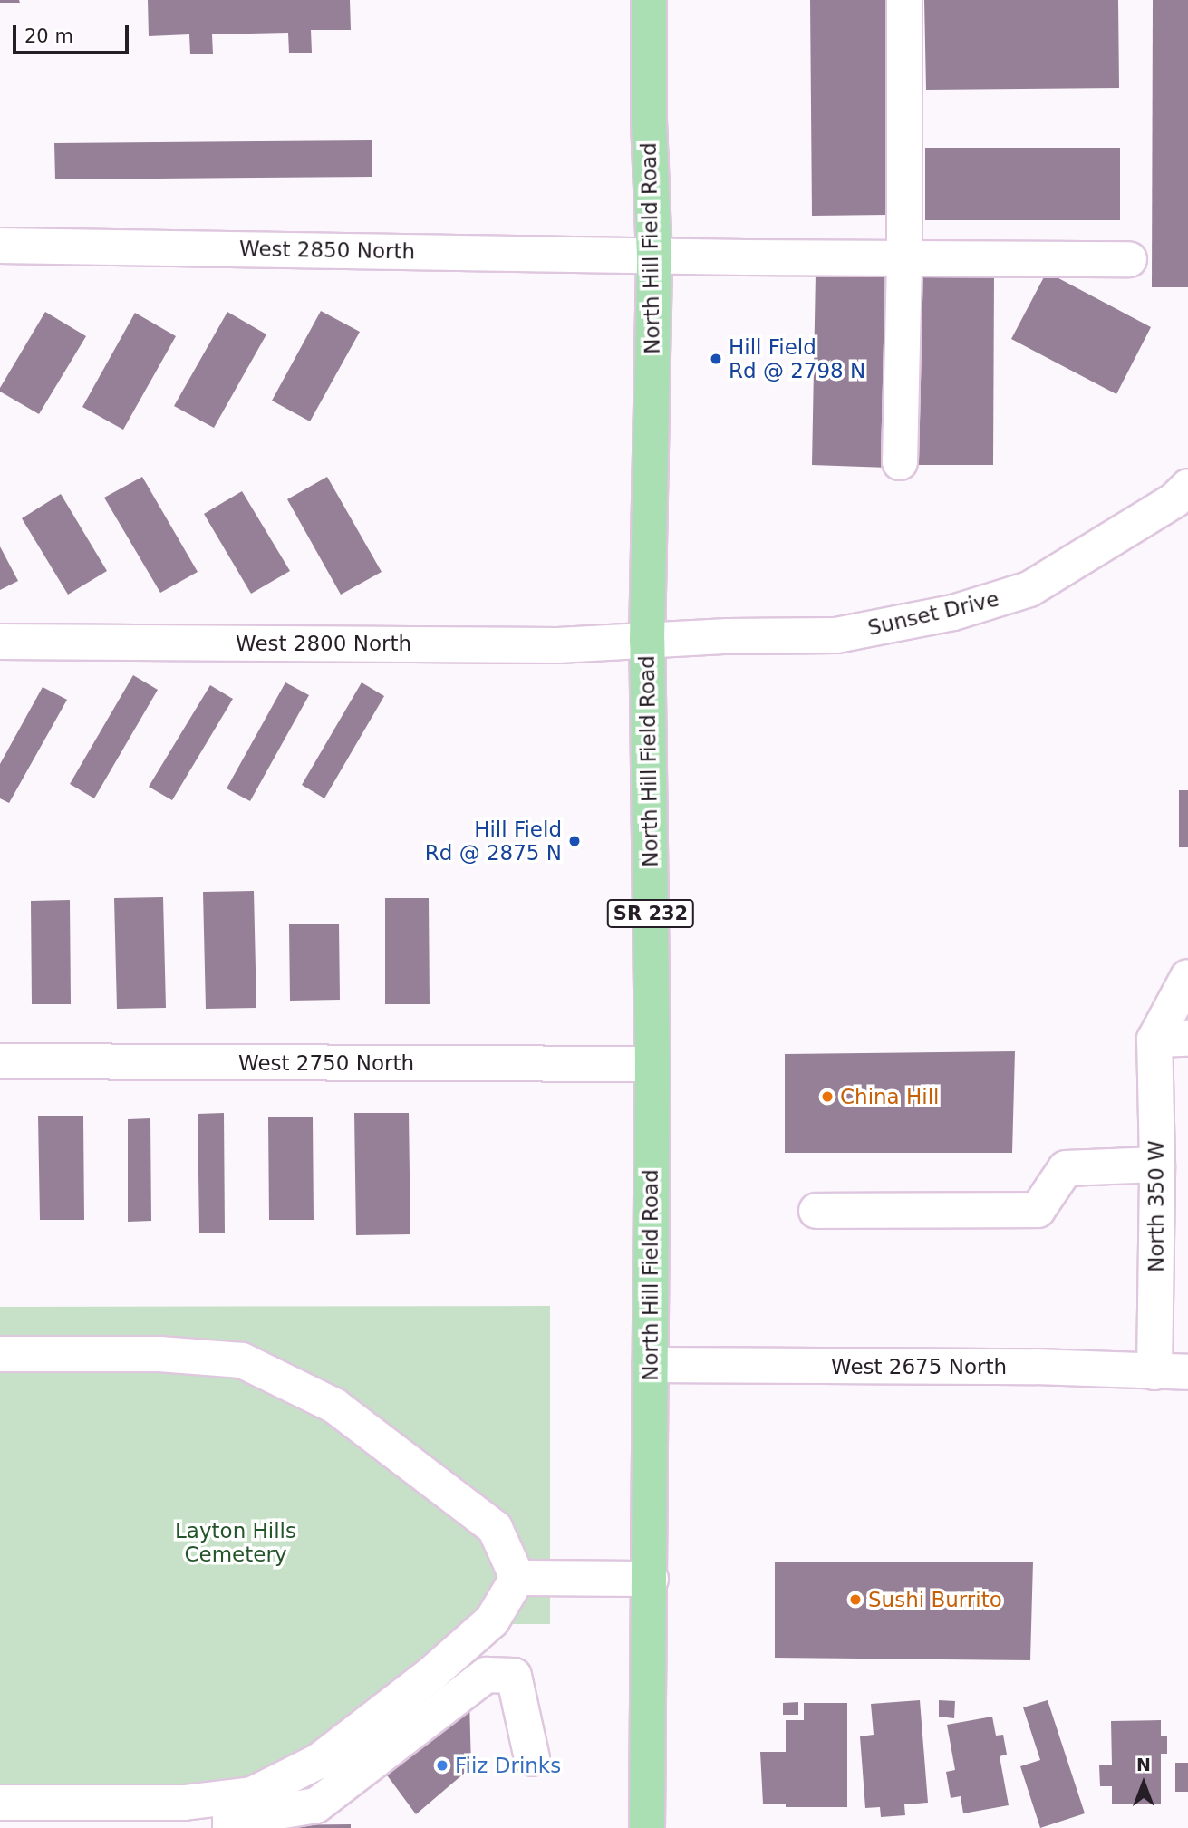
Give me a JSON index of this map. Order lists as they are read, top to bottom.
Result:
{
  "streets": {
    "main road": ["North Hill Field Road", "SR 232"],
    "street": [
      "West 2850 North",
      "Sunset Drive",
      "West 2800 North",
      "West 2750 North",
      "North 350 W",
      "West 2675 North"
    ]
  },
  "crossings": [
    ["North Hill Field Road", "West 2850 North"],
    ["North Hill Field Road", "Sunset Drive"],
    ["North Hill Field Road", "West 2800 North"],
    ["North Hill Field Road", "West 2750 North"],
    ["North Hill Field Road", "West 2675 North"],
    ["Sunset Drive", "West 2800 North"],
    ["North 350 W", "West 2675 North"]
  ],
  "parks": ["Layton Hills Cemetery"],
  "places": [
    "Hill Field Rd @ 2798 N",
    "Hill Field Rd @ 2875 N",
    "China Hill",
    "Sushi Burrito",
    "Fiiz Drinks"
  ],
  "scale_bar": "20 m",
  "north": "top"
}
